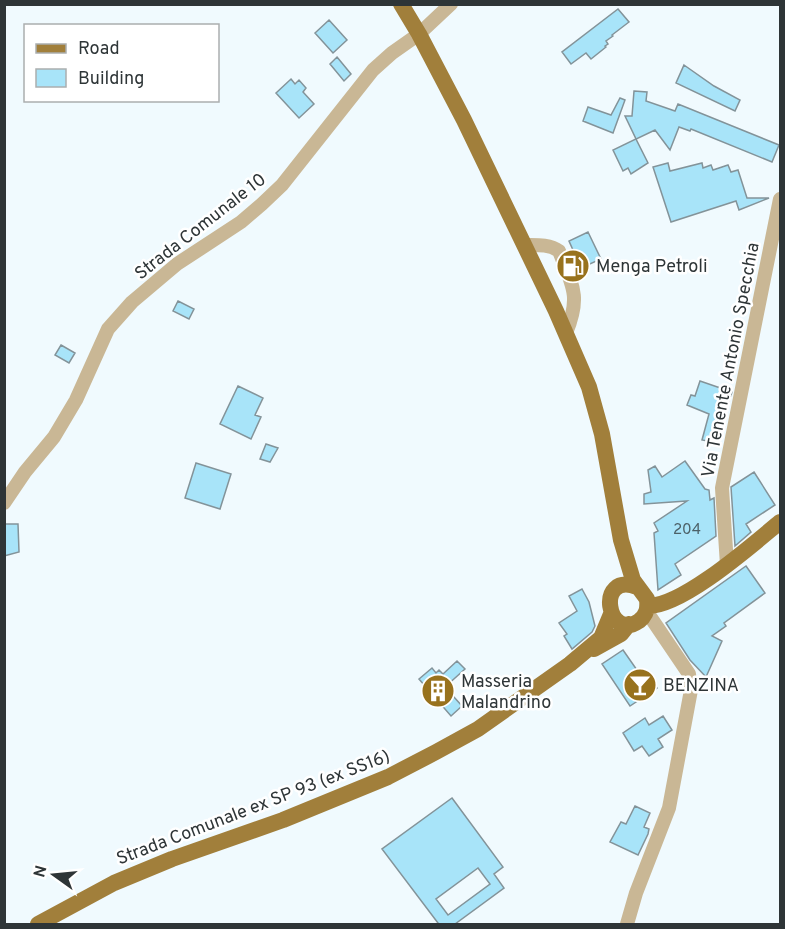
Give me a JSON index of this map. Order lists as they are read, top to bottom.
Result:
{
  "streets": {
    "main road": ["Strada Comunale ex SP 93 (ex SS16)"],
    "street": ["Strada Comunale 10", "Via Tenente Antonio Specchia"]
  },
  "places": {
    "fuel station": ["Menga Petroli"],
    "bar": ["BENZINA"],
    "building": ["Masseria Malandrino"]
  },
  "house_numbers": ["204"],
  "legend": ["Road", "Building"],
  "north": "left"
}
